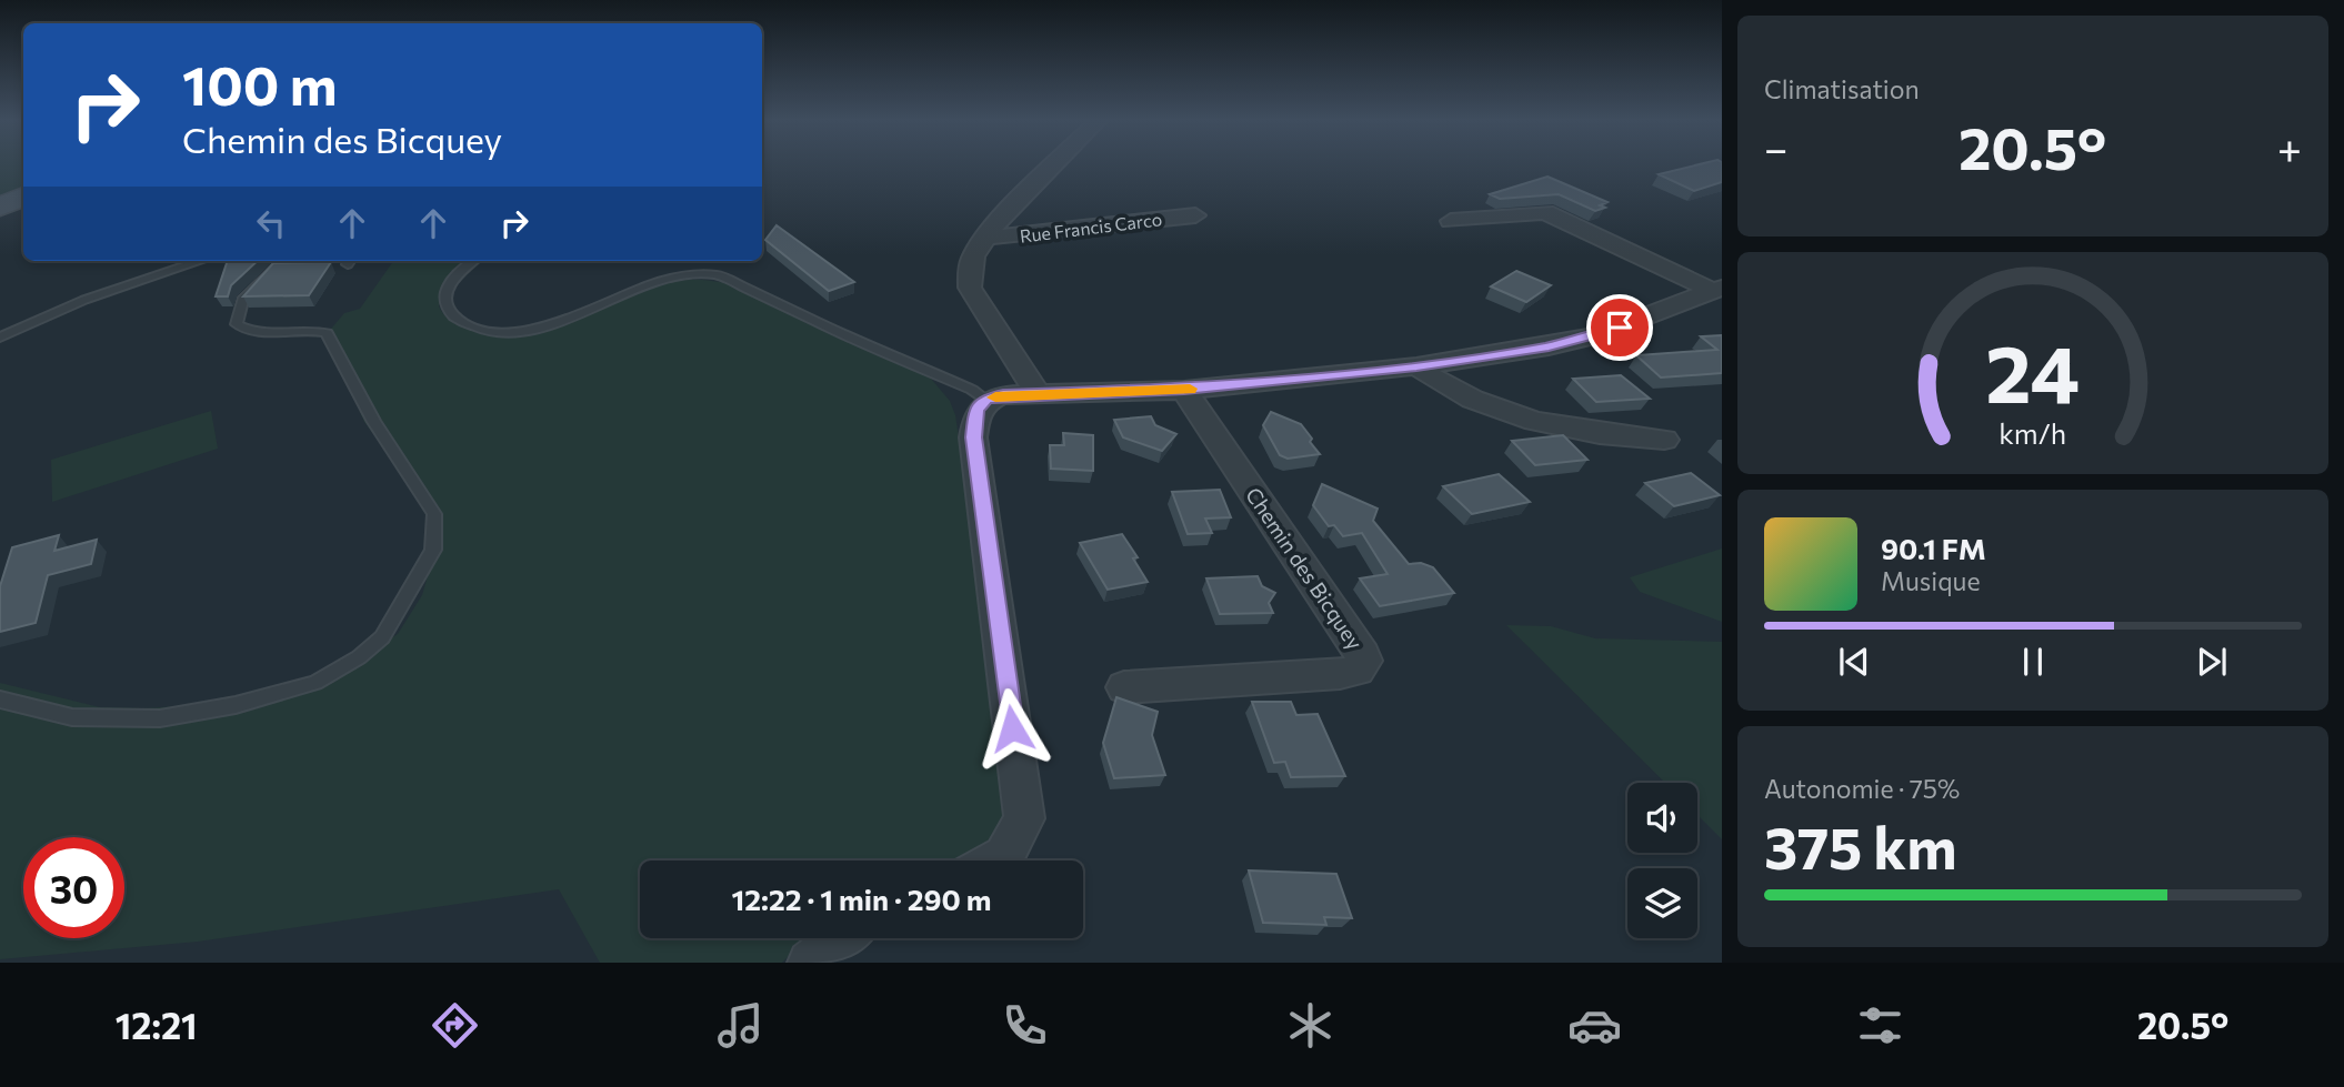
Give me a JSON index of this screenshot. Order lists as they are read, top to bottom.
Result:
{
  "streets": {
    "street": ["Rue Francis Carco", "Chemin des Bicquey"]
  },
  "page": {
    "tile": [
      "Climatisation",
      ["Autonomie · 75%", "375 km"]
    ],
    "turn": ["100 m", "Chemin des Bicquey"],
    "heat": ["−", "20.5°", "+"],
    "song": ["90.1 FM", "Musique"],
    "limit": "30",
    "trip": "12:22 · 1 min · 290 m",
    "tabs": ["12:21", "20.5°"],
    "gauge": ["24", "km/h"]
  }
}
